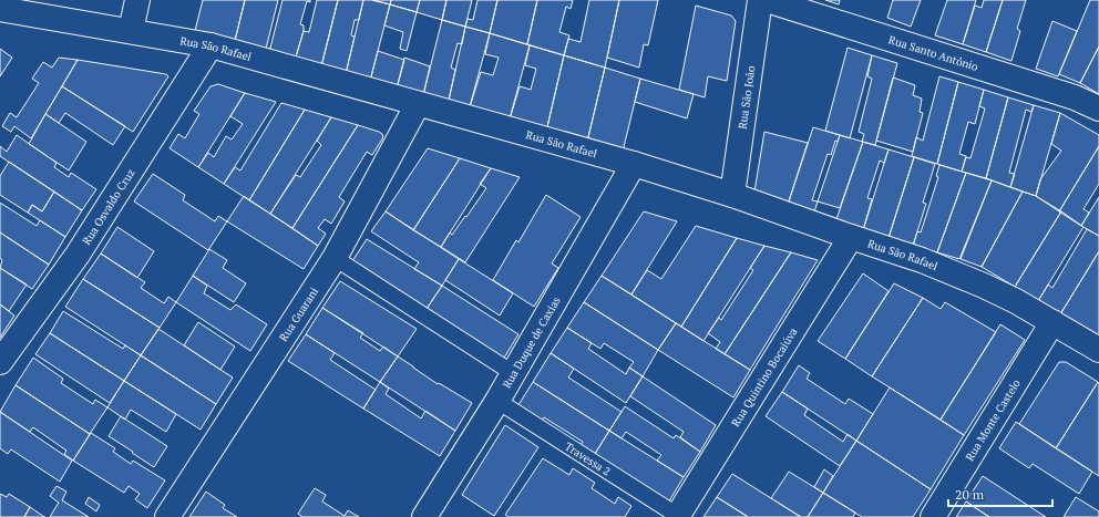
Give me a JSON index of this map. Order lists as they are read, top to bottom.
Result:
{
  "streets": {
    "street": [
      "Rua São Rafael",
      "Rua Santo Antônio",
      "Rua São João",
      "Rua Osvaldo Cruz",
      "Rua Guarani",
      "Rua Duque de Caxias",
      "Rua Quintino Bocaiúva",
      "Rua Monte Castelo"
    ],
    "lane": ["Travessa 2"]
  },
  "crossings": [
    ["Rua São Rafael", "Rua São João"],
    ["Rua São Rafael", "Rua Osvaldo Cruz"],
    ["Rua São Rafael", "Rua Guarani"],
    ["Rua São Rafael", "Rua Duque de Caxias"],
    ["Rua São Rafael", "Rua Quintino Bocaiúva"],
    ["Rua São Rafael", "Rua Monte Castelo"],
    ["Rua Duque de Caxias", "Travessa 2"],
    ["Rua Quintino Bocaiúva", "Travessa 2"]
  ],
  "scale_bar": "20 m"
}
